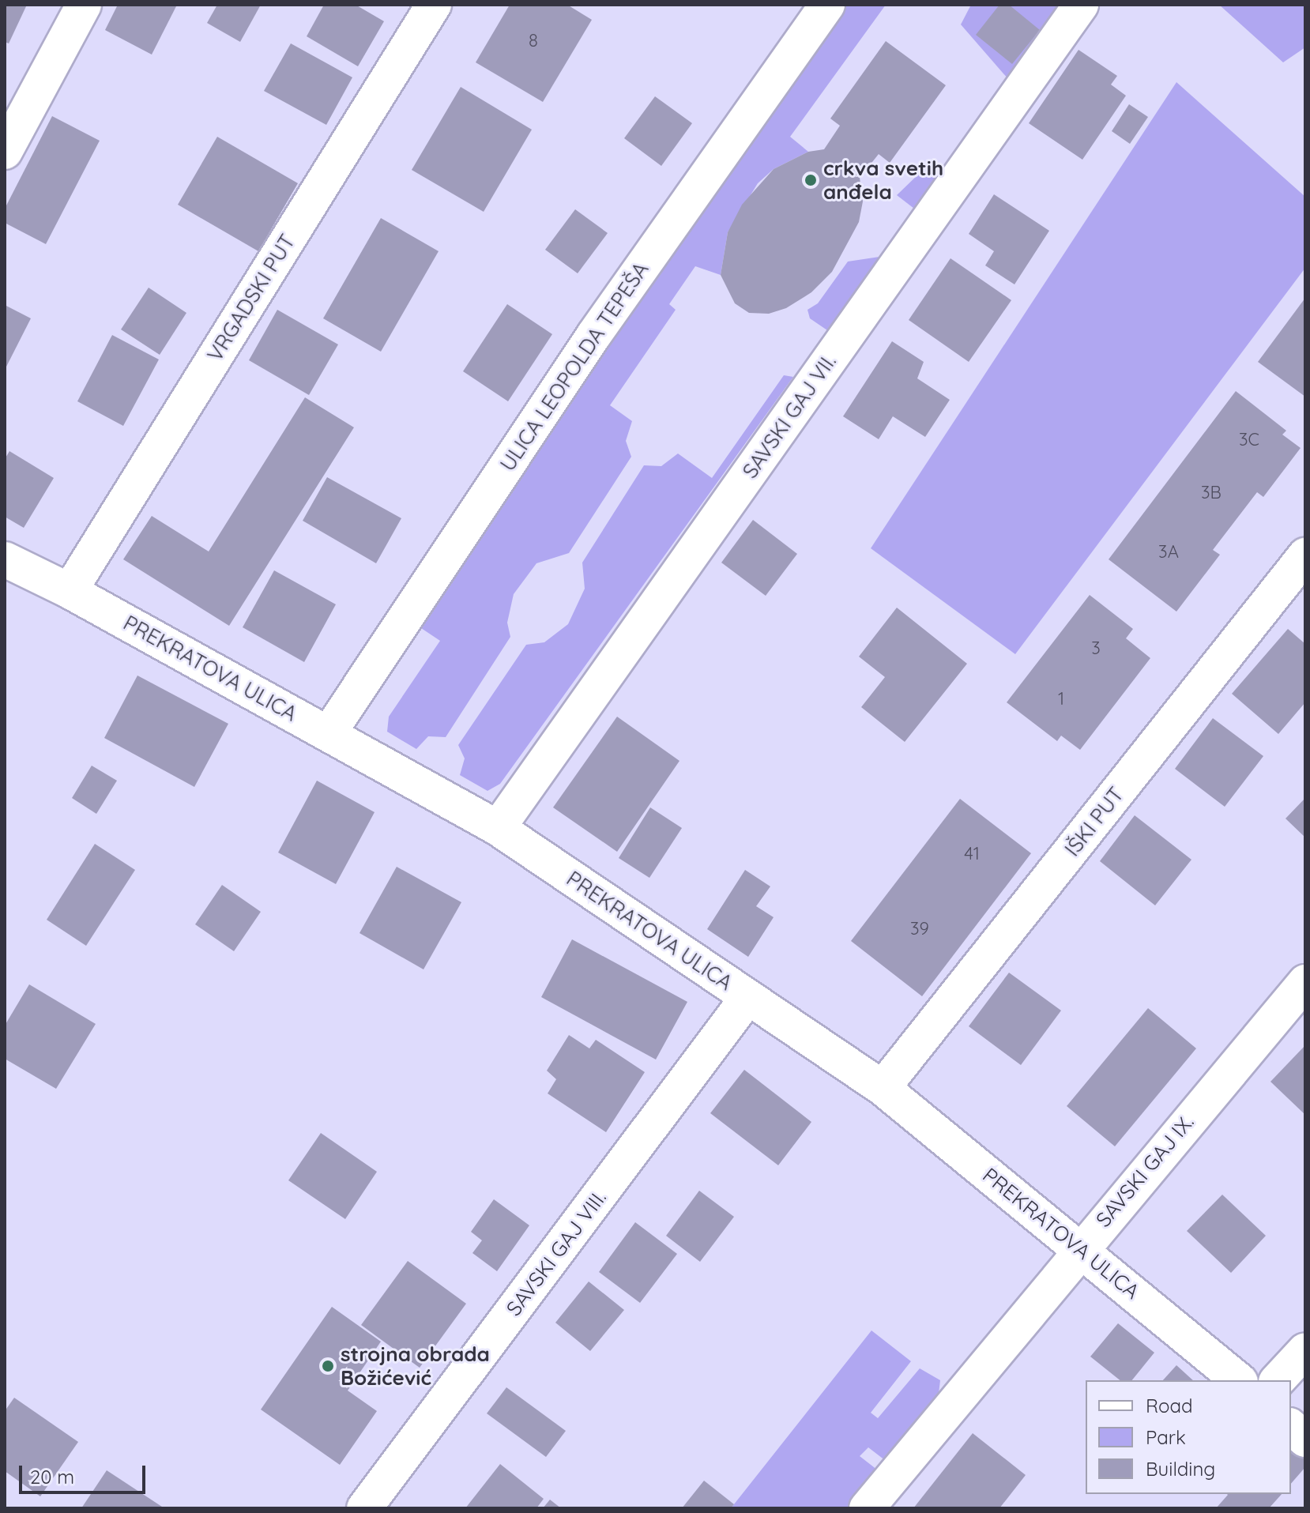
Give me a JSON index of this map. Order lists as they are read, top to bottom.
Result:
{
  "streets": {
    "street": [
      "VRGADSKI PUT",
      "ULICA LEOPOLDA TEPEŠA",
      "SAVSKI GAJ VII.",
      "PREKRATOVA ULICA",
      "IŠKI PUT",
      "SAVSKI GAJ IX.",
      "SAVSKI GAJ VIII."
    ]
  },
  "crossings": [
    ["VRGADSKI PUT", "PREKRATOVA ULICA"],
    ["ULICA LEOPOLDA TEPEŠA", "PREKRATOVA ULICA"],
    ["SAVSKI GAJ VII.", "PREKRATOVA ULICA"],
    ["PREKRATOVA ULICA", "IŠKI PUT"],
    ["PREKRATOVA ULICA", "SAVSKI GAJ IX."],
    ["PREKRATOVA ULICA", "SAVSKI GAJ VIII."]
  ],
  "places": ["crkva svetih anđela", "strojna obrada Božićević"],
  "house_numbers": [
    "8",
    "3C",
    "3B",
    "3A",
    "3",
    "1",
    "41",
    "39"
  ],
  "legend": ["Road", "Park", "Building"],
  "scale_bar": "20 m"
}
